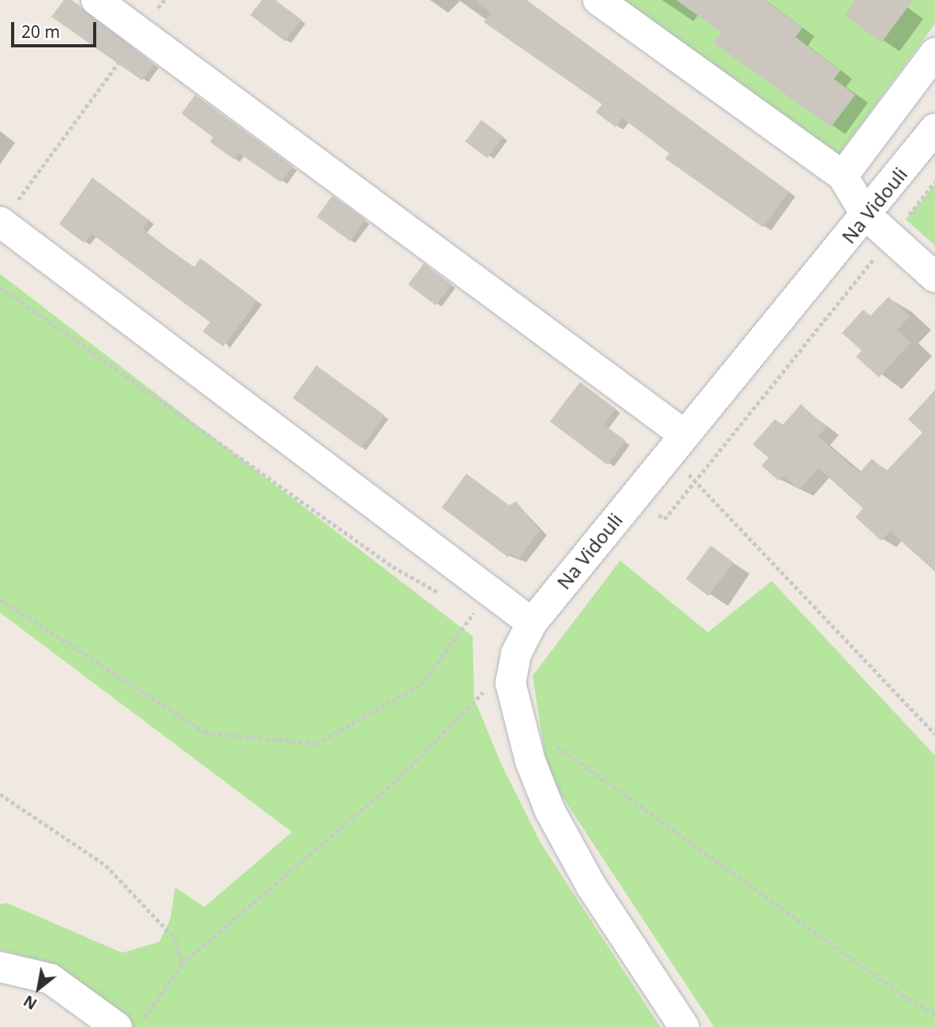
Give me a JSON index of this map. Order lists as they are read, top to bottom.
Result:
{
  "streets": {
    "street": ["Na Vidouli"]
  },
  "scale_bar": "20 m",
  "north": "bottom left"
}
